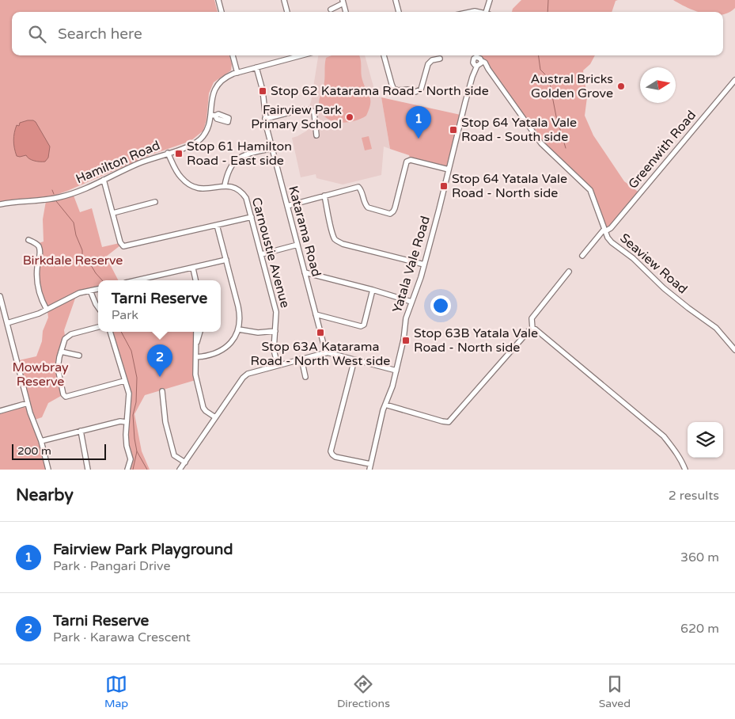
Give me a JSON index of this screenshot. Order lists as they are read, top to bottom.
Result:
{
  "streets": {
    "street": [
      "Greenwith Road",
      "Hamilton Road",
      "Katarama Road",
      "Carnoustie Avenue",
      "Seaview Road",
      "Yatala Vale Road"
    ]
  },
  "crossings": [
    ["Greenwith Road", "Seaview Road"],
    ["Hamilton Road", "Katarama Road"],
    ["Seaview Road", "Yatala Vale Road"]
  ],
  "parks": ["Birkdale Reserve", "Mowbray Reserve"],
  "places": {
    "other": ["Austral Bricks Golden Grove", "Fairview Park Primary School"],
    "transit": [
      "Stop 62 Katarama Road - North side",
      "Stop 64 Yatala Vale Road - South side",
      "Stop 61 Hamilton Road - East side",
      "Stop 64 Yatala Vale Road - North side",
      "Stop 63A Katarama Road - North West side",
      "Stop 63B Yatala Vale Road - North side"
    ]
  },
  "scale_bar": "200 m",
  "north": "right",
  "page": {
    "search": "Search here",
    "pins": ["1", "2"],
    "popup": ["Tarni Reserve", "Park"],
    "scale": "200 m",
    "heading": ["Nearby", "2 results"],
    "list": [
      {
        "mark": "1",
        "name": "Fairview Park Playground",
        "note": "Park · Pangari Drive",
        "value": "360 m"
      },
      {
        "mark": "2",
        "name": "Tarni Reserve",
        "note": "Park · Karawa Crescent",
        "value": "620 m"
      }
    ],
    "nav": ["Map", "Directions", "Saved"]
  }
}
